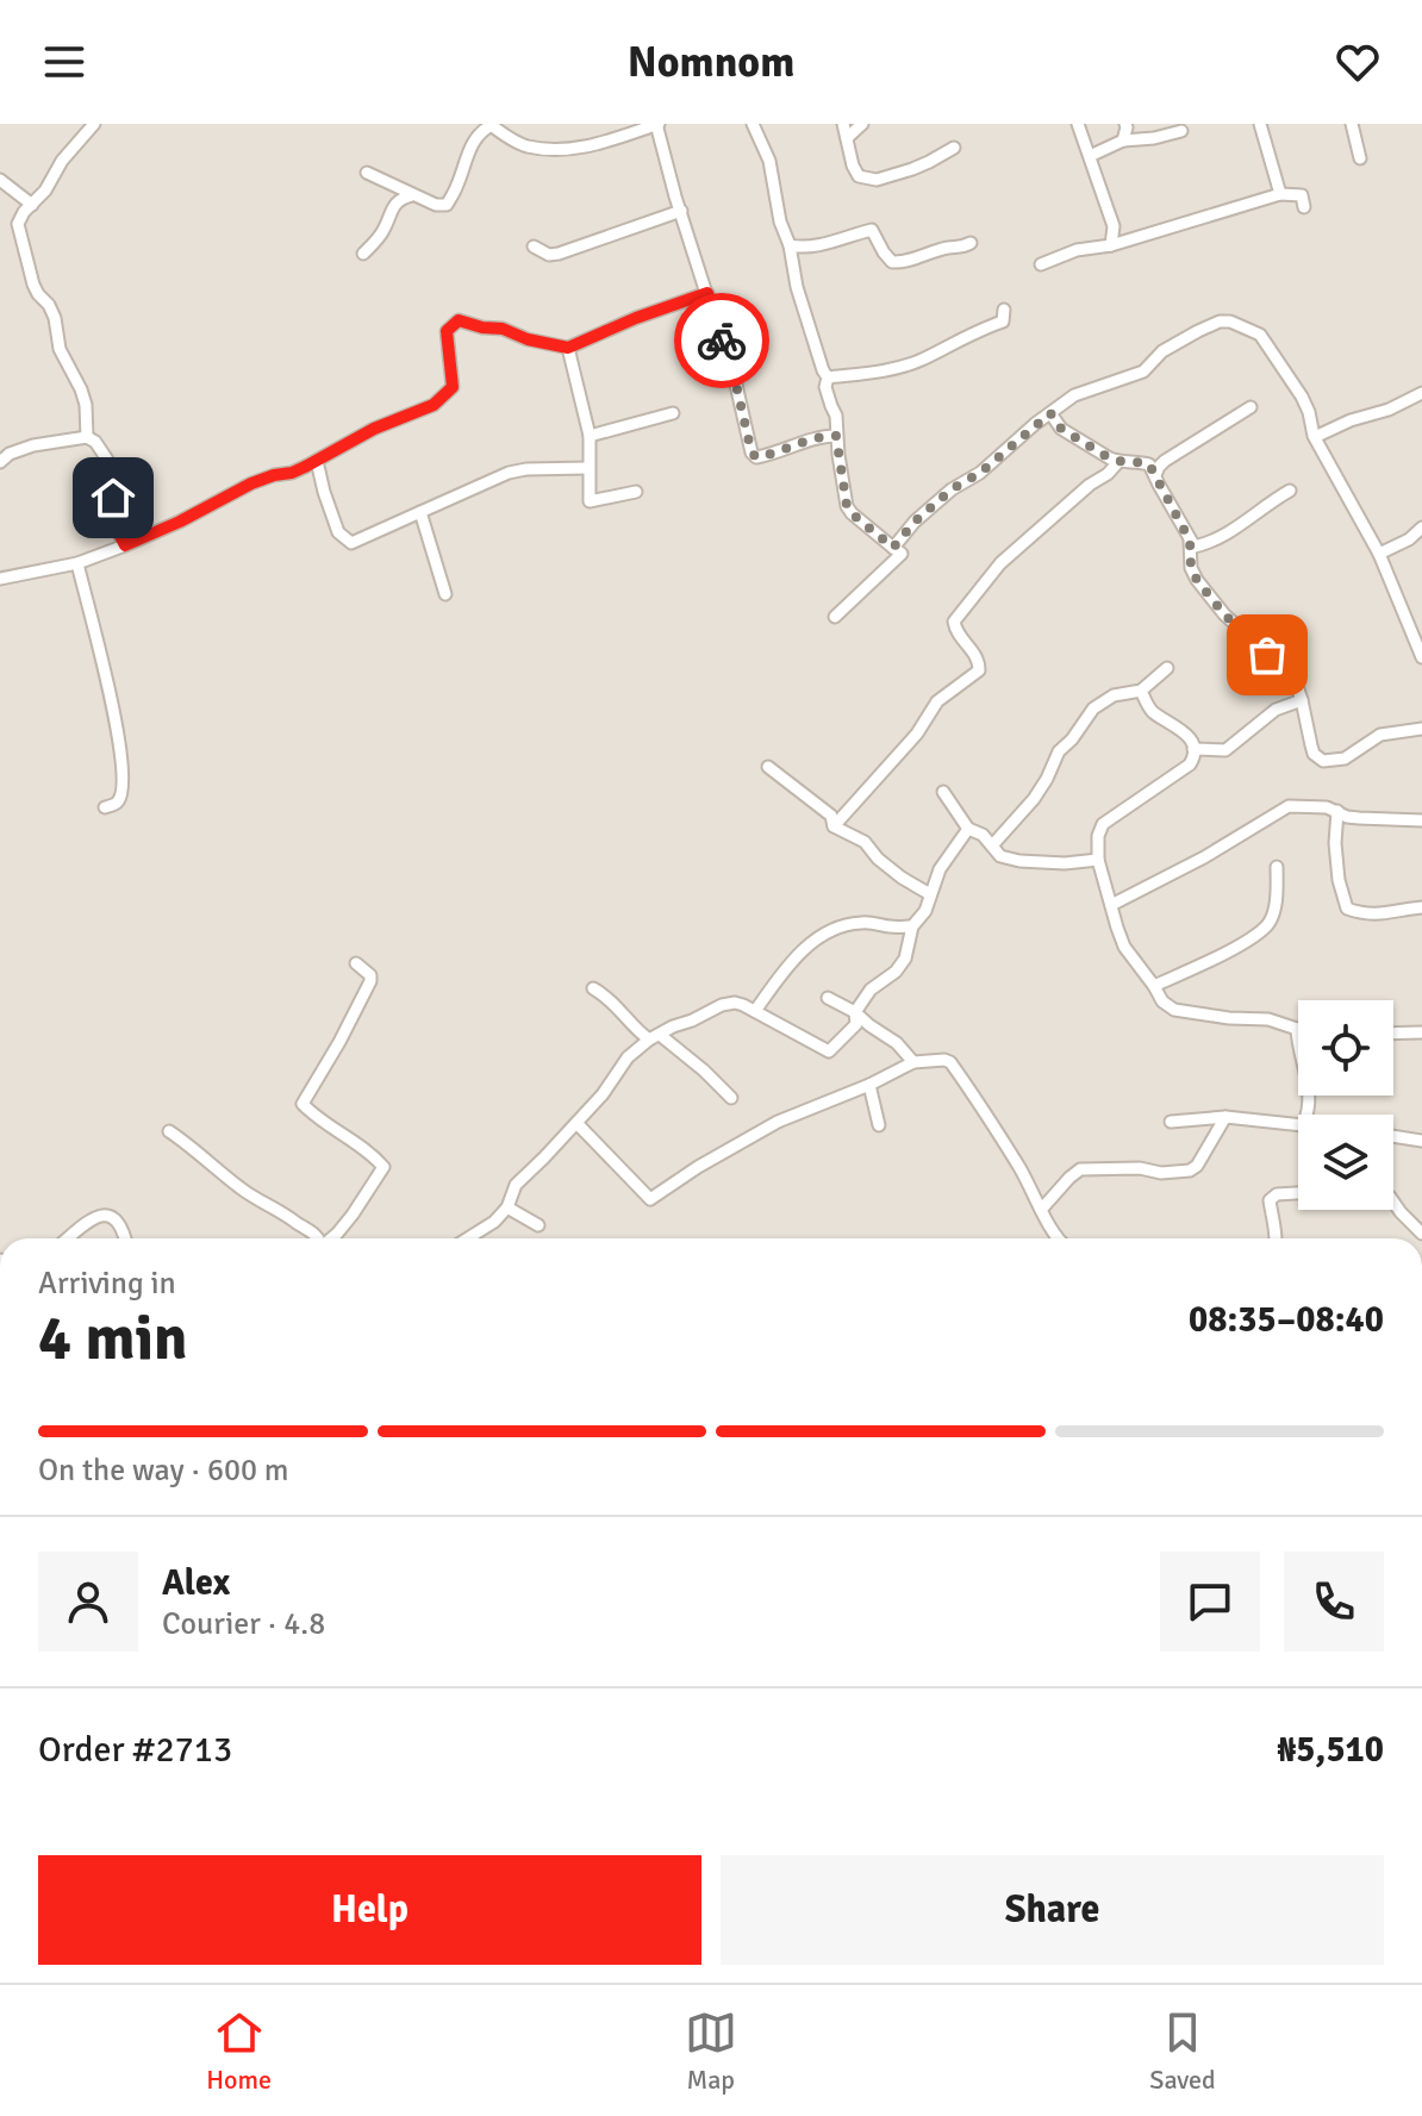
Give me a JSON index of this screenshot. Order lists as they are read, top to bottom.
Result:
{
  "page": {
    "header": "Nomnom",
    "heading": ["4 min", "Arriving in", "08:35–08:40"],
    "panel": [
      "Alex",
      "Courier · 4.8",
      "Order #2713",
      "₦5,510"
    ],
    "bar": "On the way · 600 m",
    "buttons": ["Help", "Share"],
    "tabs": ["Home", "Map", "Saved"]
  }
}
